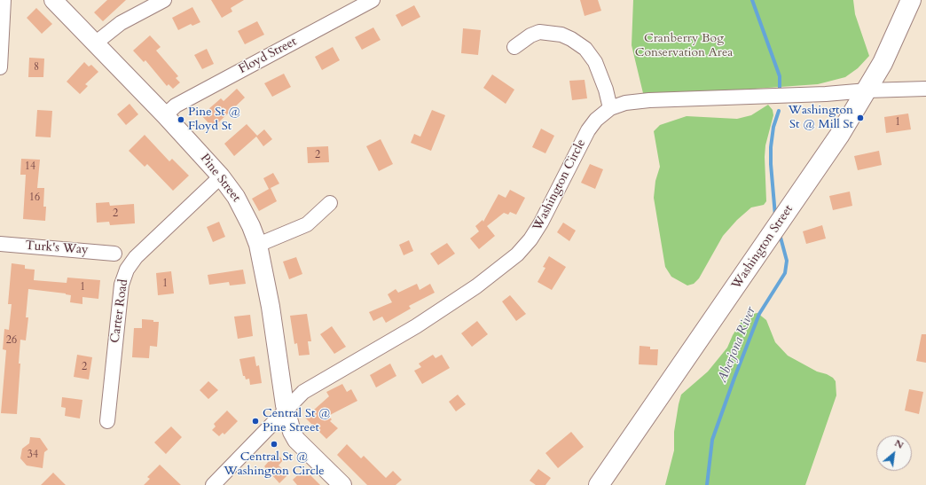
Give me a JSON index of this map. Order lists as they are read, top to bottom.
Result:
{
  "streets": {
    "main road": ["Washington Street"],
    "street": [
      "Floyd Street",
      "Pine Street",
      "Washington Circle",
      "Turk's Way",
      "Carter Road"
    ]
  },
  "crossings": [
    ["Floyd Street", "Pine Street"],
    ["Pine Street", "Washington Circle"],
    ["Pine Street", "Carter Road"],
    ["Washington Circle", "Washington Street"]
  ],
  "water": ["Aberjona River"],
  "parks": ["Cranberry Bog Conservation Area"],
  "places": [
    "Washington St @ Mill St",
    "Pine St @ Floyd St",
    "Central St @ Pine Street",
    "Central St @ Washington Circle"
  ],
  "house_numbers": [
    "8",
    "1",
    "2",
    "14",
    "16",
    "2",
    "1",
    "1",
    "26",
    "2",
    "34"
  ],
  "north": "top right"
}
